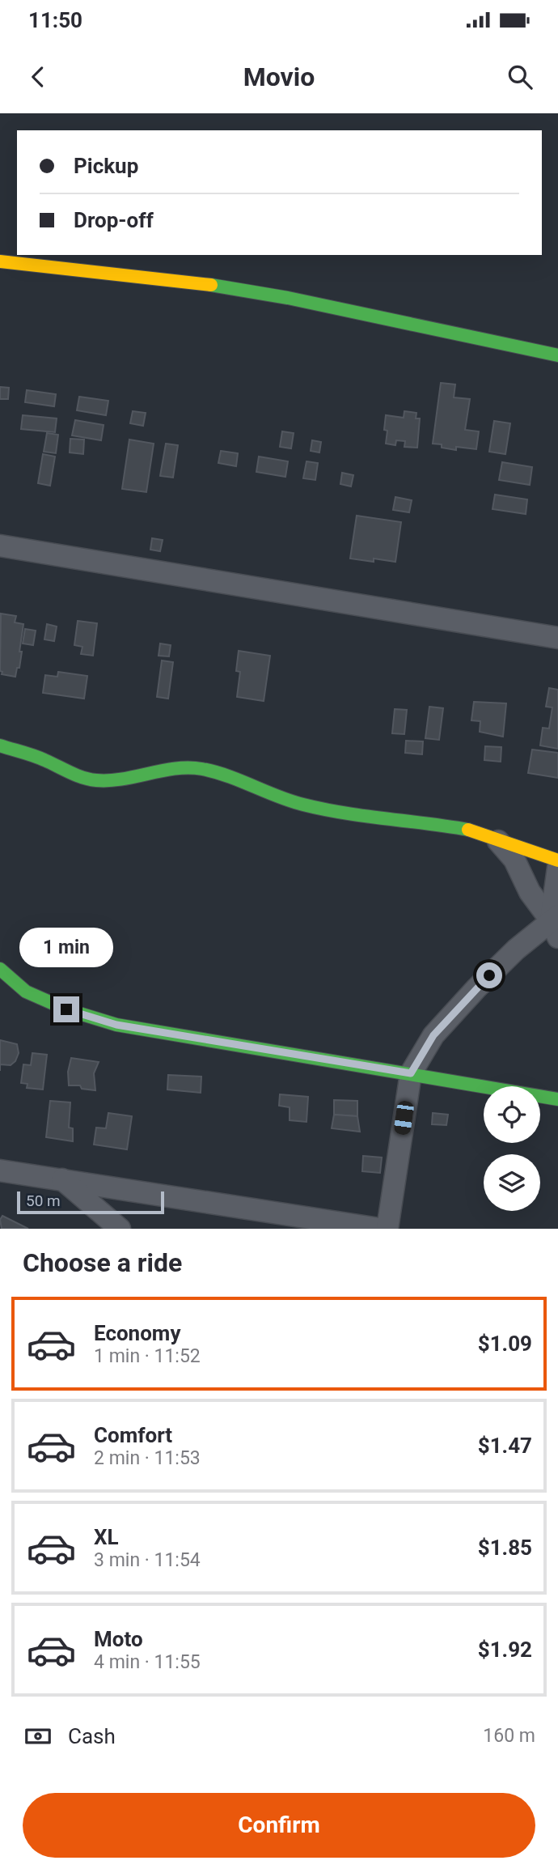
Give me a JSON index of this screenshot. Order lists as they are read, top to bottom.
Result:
{
  "scale_bar": "50 m",
  "page": {
    "status": "11:50",
    "header": "Movio",
    "banner": ["Pickup", "Drop-off"],
    "bubble": "1 min",
    "scale": "50 m",
    "heading": "Choose a ride",
    "list": [
      {
        "name": "Economy",
        "note": "1 min · 11:52",
        "value": "$1.09"
      },
      {
        "name": "Comfort",
        "note": "2 min · 11:53",
        "value": "$1.47"
      },
      {
        "name": "XL",
        "note": "3 min · 11:54",
        "value": "$1.85"
      },
      {
        "name": "Moto",
        "note": "4 min · 11:55",
        "value": "$1.92"
      }
    ],
    "pay": ["Cash", "160 m"],
    "buttons": "Confirm"
  }
}
